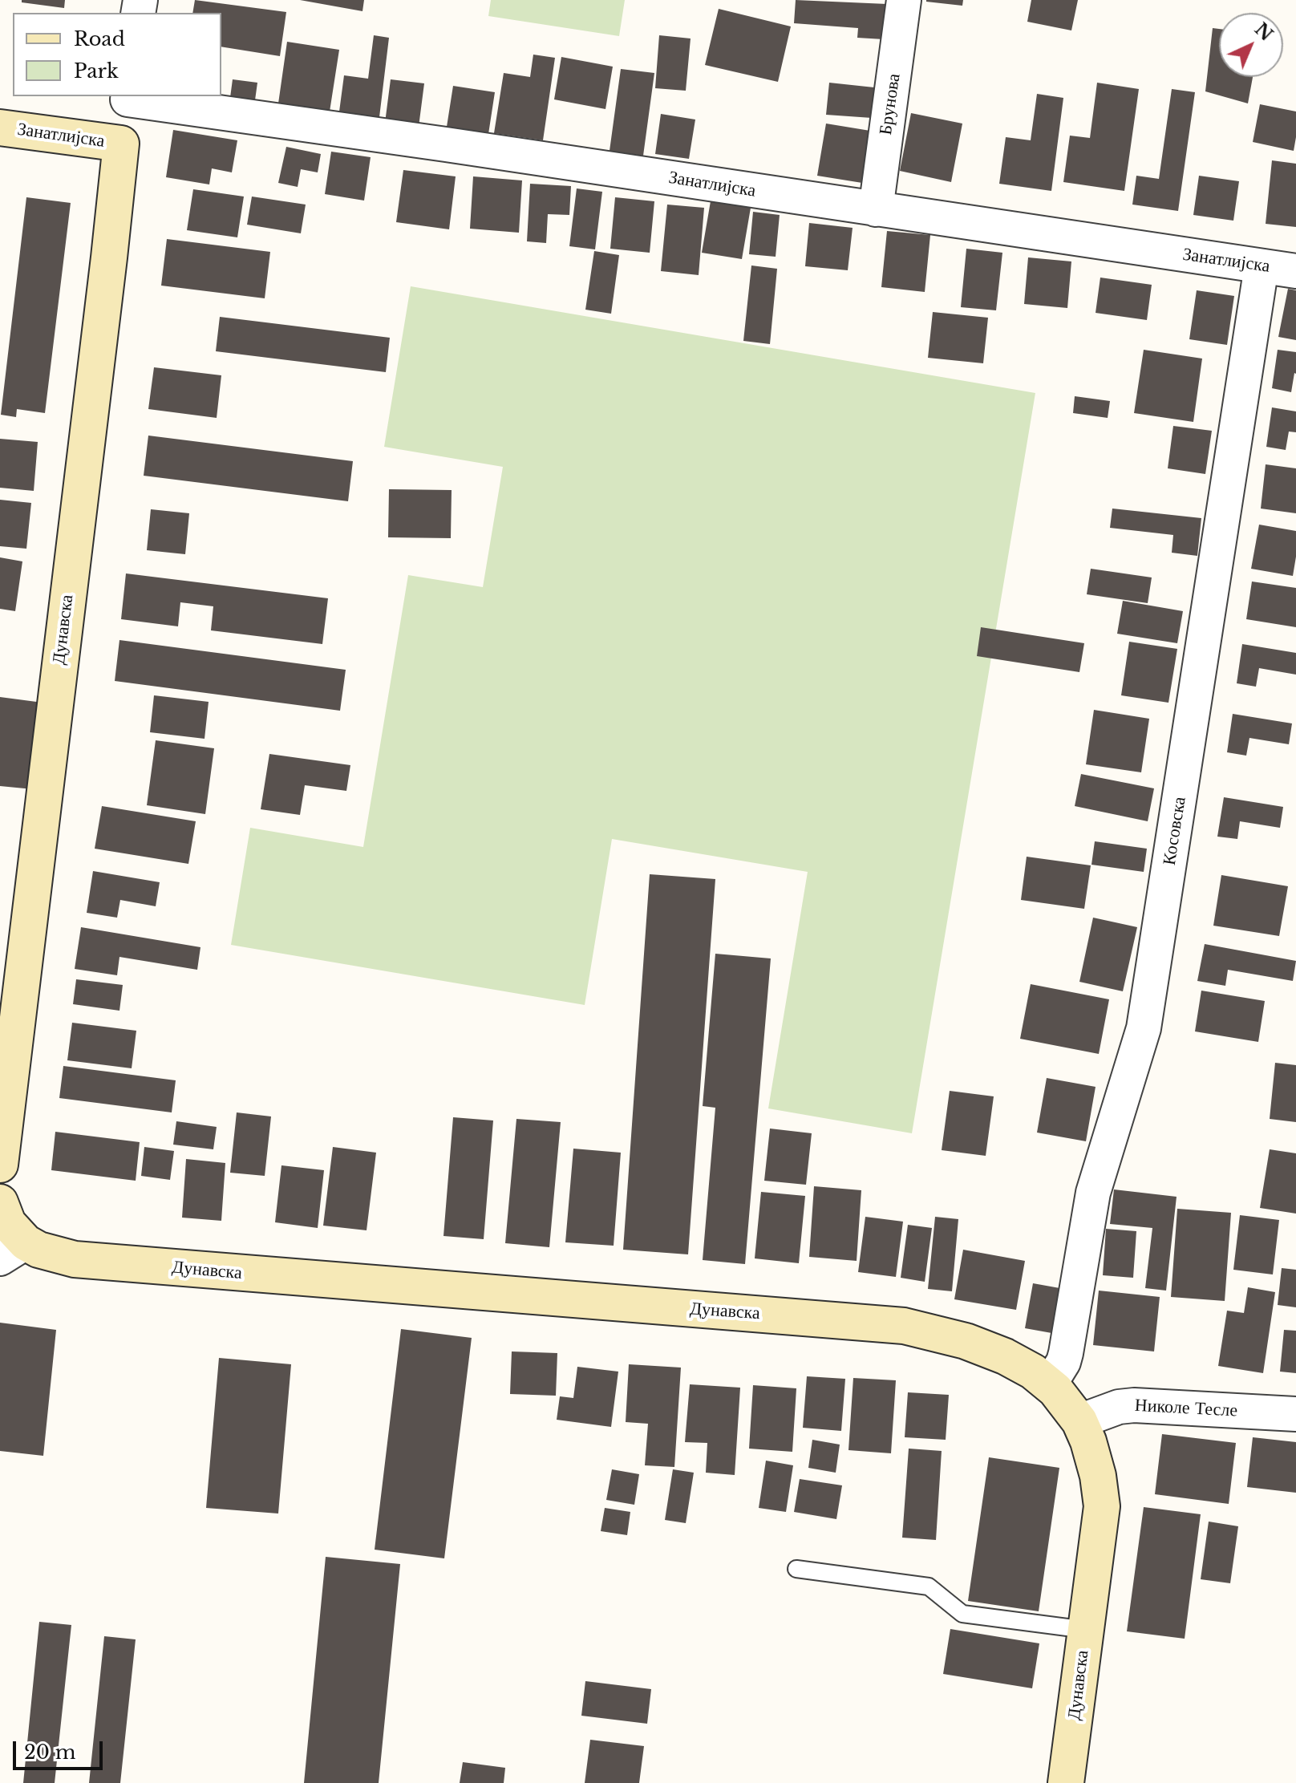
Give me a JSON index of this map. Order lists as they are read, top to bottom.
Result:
{
  "streets": {
    "main road": ["Занатлијска", "Дунавска"],
    "street": ["Брунова", "Косовска", "Николе Тесле"]
  },
  "crossings": [
    ["Брунова", "Занатлијска"],
    ["Занатлијска", "Дунавска"],
    ["Занатлијска", "Косовска"],
    ["Дунавска", "Косовска"],
    ["Дунавска", "Николе Тесле"]
  ],
  "legend": ["Road", "Park"],
  "scale_bar": "20 m",
  "north": "top right"
}
